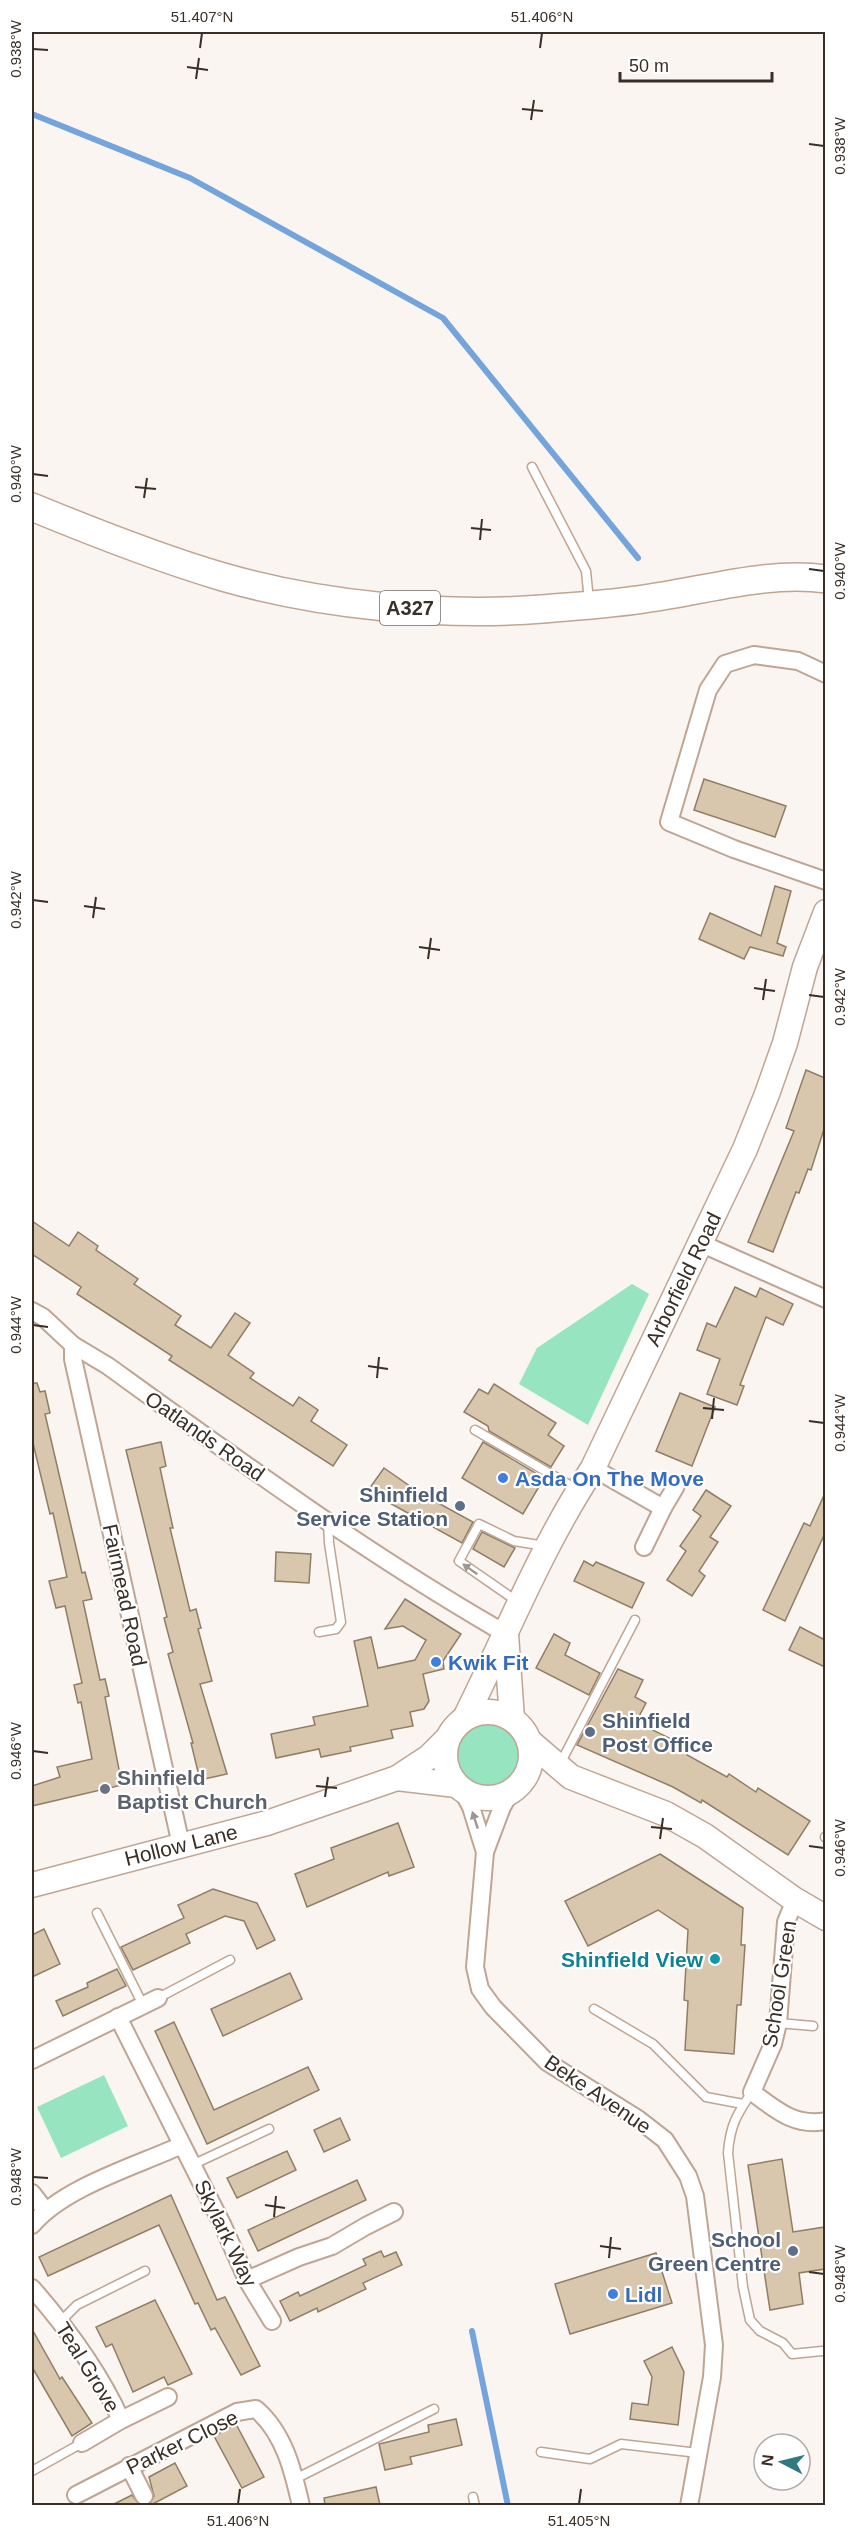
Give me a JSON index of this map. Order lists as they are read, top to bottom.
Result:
{
  "streets": {
    "main road": [
      "A327",
      "Arborfield Road",
      "Hollow Lane",
      "School Green"
    ],
    "street": [
      "Oatlands Road",
      "Fairmead Road",
      "Beke Avenue",
      "Skylark Way",
      "Teal Grove",
      "Parker Close"
    ]
  },
  "crossings": [
    ["Arborfield Road", "Oatlands Road"],
    ["Arborfield Road", "Hollow Lane"],
    ["Arborfield Road", "School Green"],
    ["Oatlands Road", "Fairmead Road"],
    ["Fairmead Road", "Hollow Lane"],
    ["Hollow Lane", "School Green"]
  ],
  "places": [
    "Asda On The Move",
    "Shinfield Service Station",
    "Kwik Fit",
    "Shinfield Post Office",
    "Shinfield Baptist Church",
    "Shinfield View",
    "School Green Centre",
    "Lidl"
  ],
  "scale_bar": "50 m",
  "north": "left",
  "coordinates": [
    "51.407°N",
    "51.406°N",
    "0.938°W",
    "0.940°W",
    "0.942°W",
    "0.944°W",
    "0.946°W",
    "0.948°W",
    "51.405°N"
  ]
}
